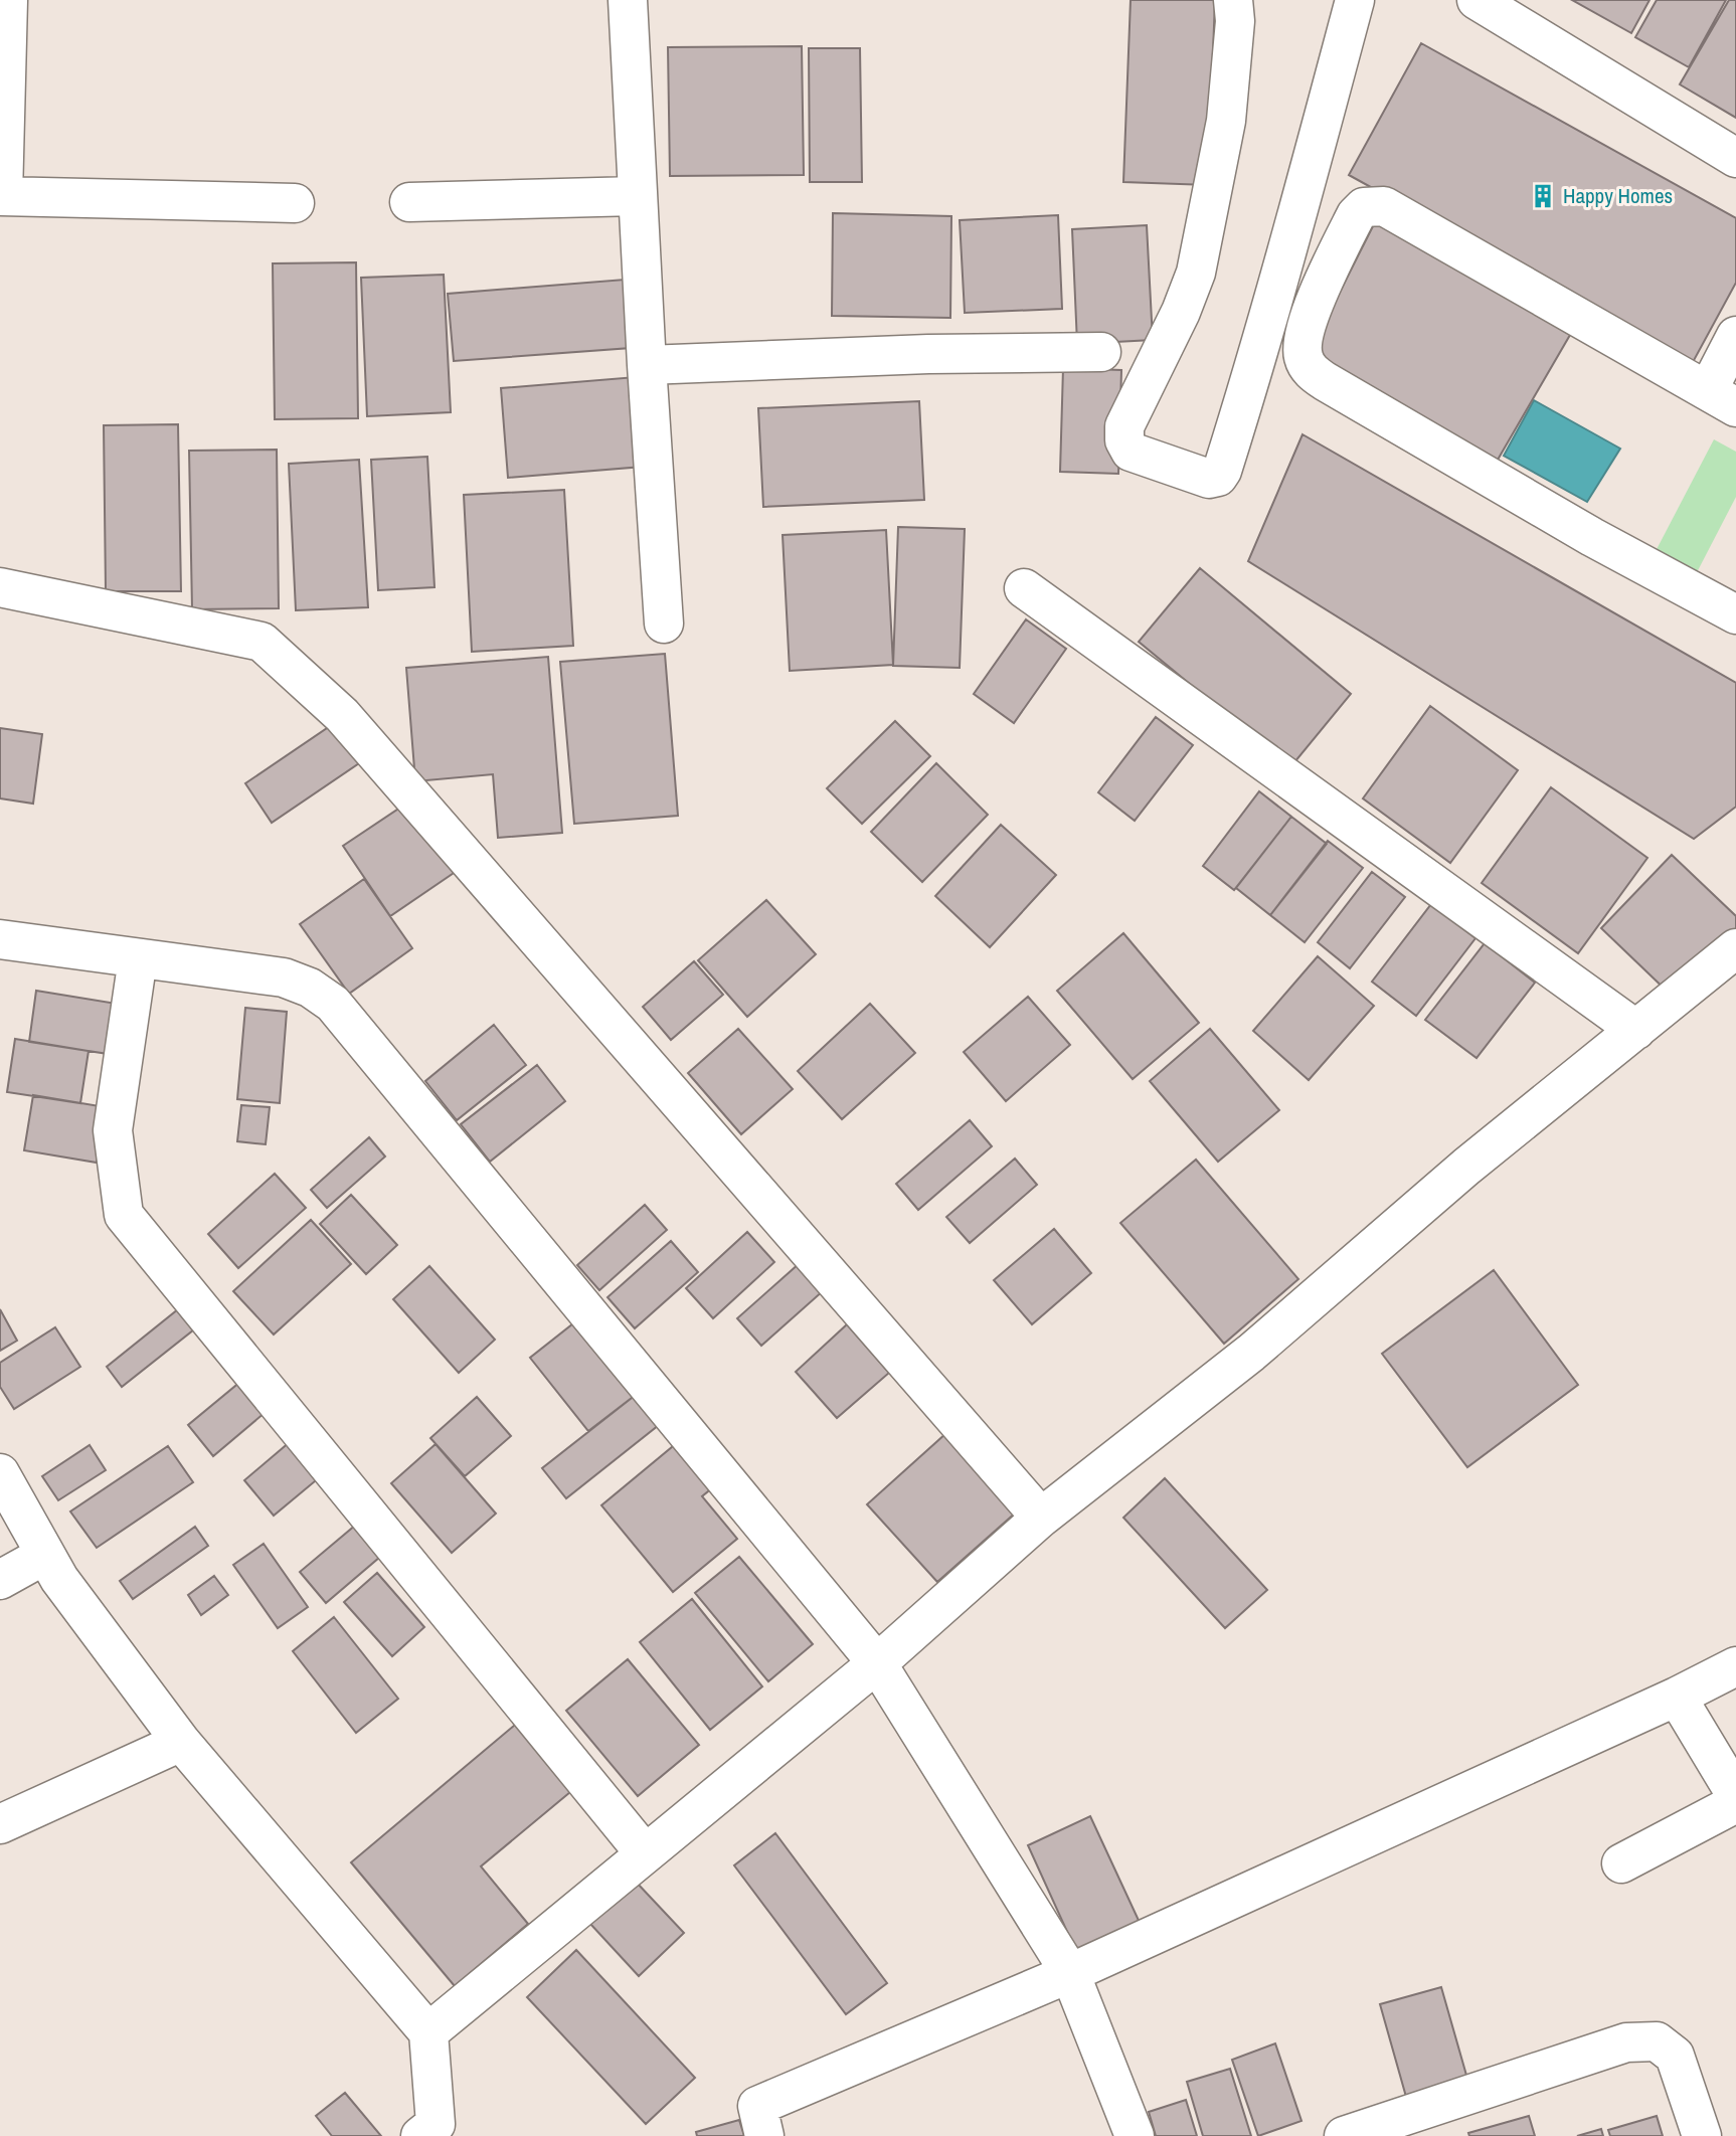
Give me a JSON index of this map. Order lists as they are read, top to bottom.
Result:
{
  "places": {
    "building": ["Happy Homes"]
  }
}
